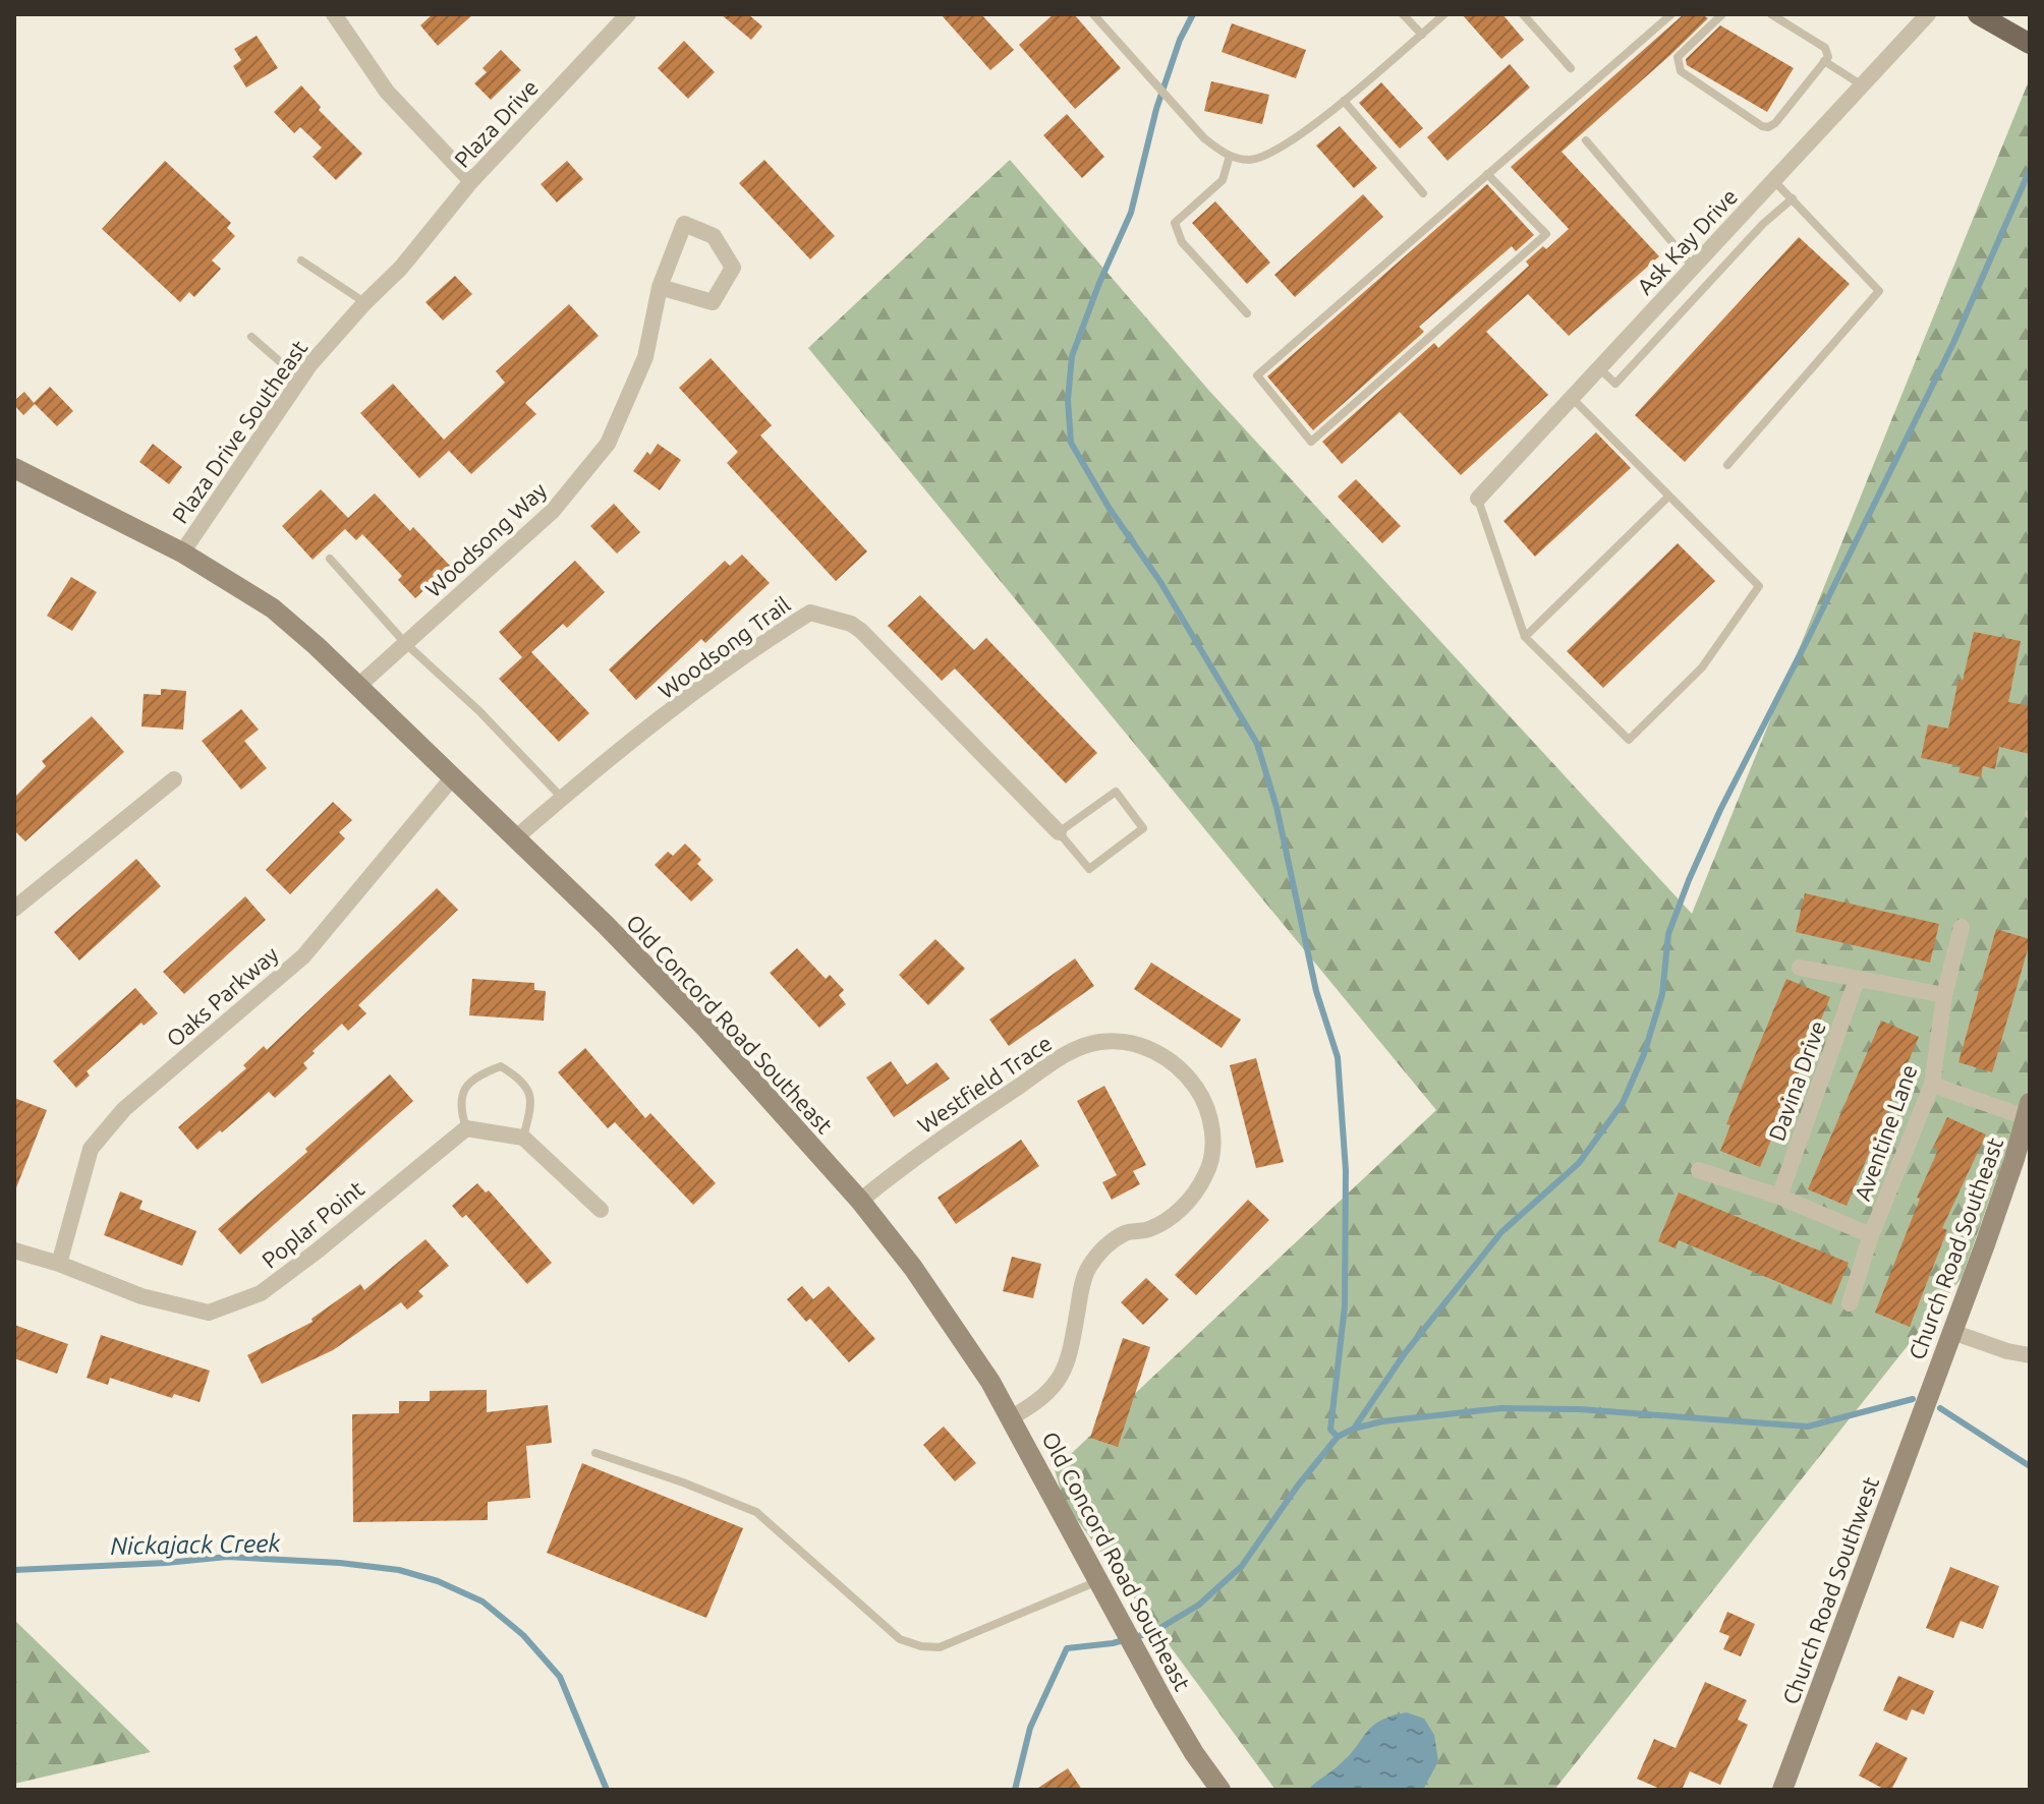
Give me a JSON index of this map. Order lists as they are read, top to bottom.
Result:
{
  "streets": {
    "street": [
      "Plaza Drive",
      "Ask Kay Drive",
      "Plaza Drive Southeast",
      "Woodsong Way",
      "Woodsong Trail",
      "Oaks Parkway",
      "Old Concord Road Southeast",
      "Davina Drive",
      "Westfield Trace",
      "Aventine Lane",
      "Poplar Point",
      "Church Road Southeast",
      "Church Road Southwest"
    ]
  },
  "crossings": [
    ["Plaza Drive", "Plaza Drive Southeast"],
    ["Plaza Drive Southeast", "Old Concord Road Southeast"],
    ["Woodsong Way", "Old Concord Road Southeast"],
    ["Woodsong Trail", "Old Concord Road Southeast"],
    ["Oaks Parkway", "Old Concord Road Southeast"],
    ["Oaks Parkway", "Poplar Point"],
    ["Old Concord Road Southeast", "Westfield Trace"],
    ["Church Road Southeast", "Church Road Southwest"]
  ],
  "water": ["Nickajack Creek"]
}
